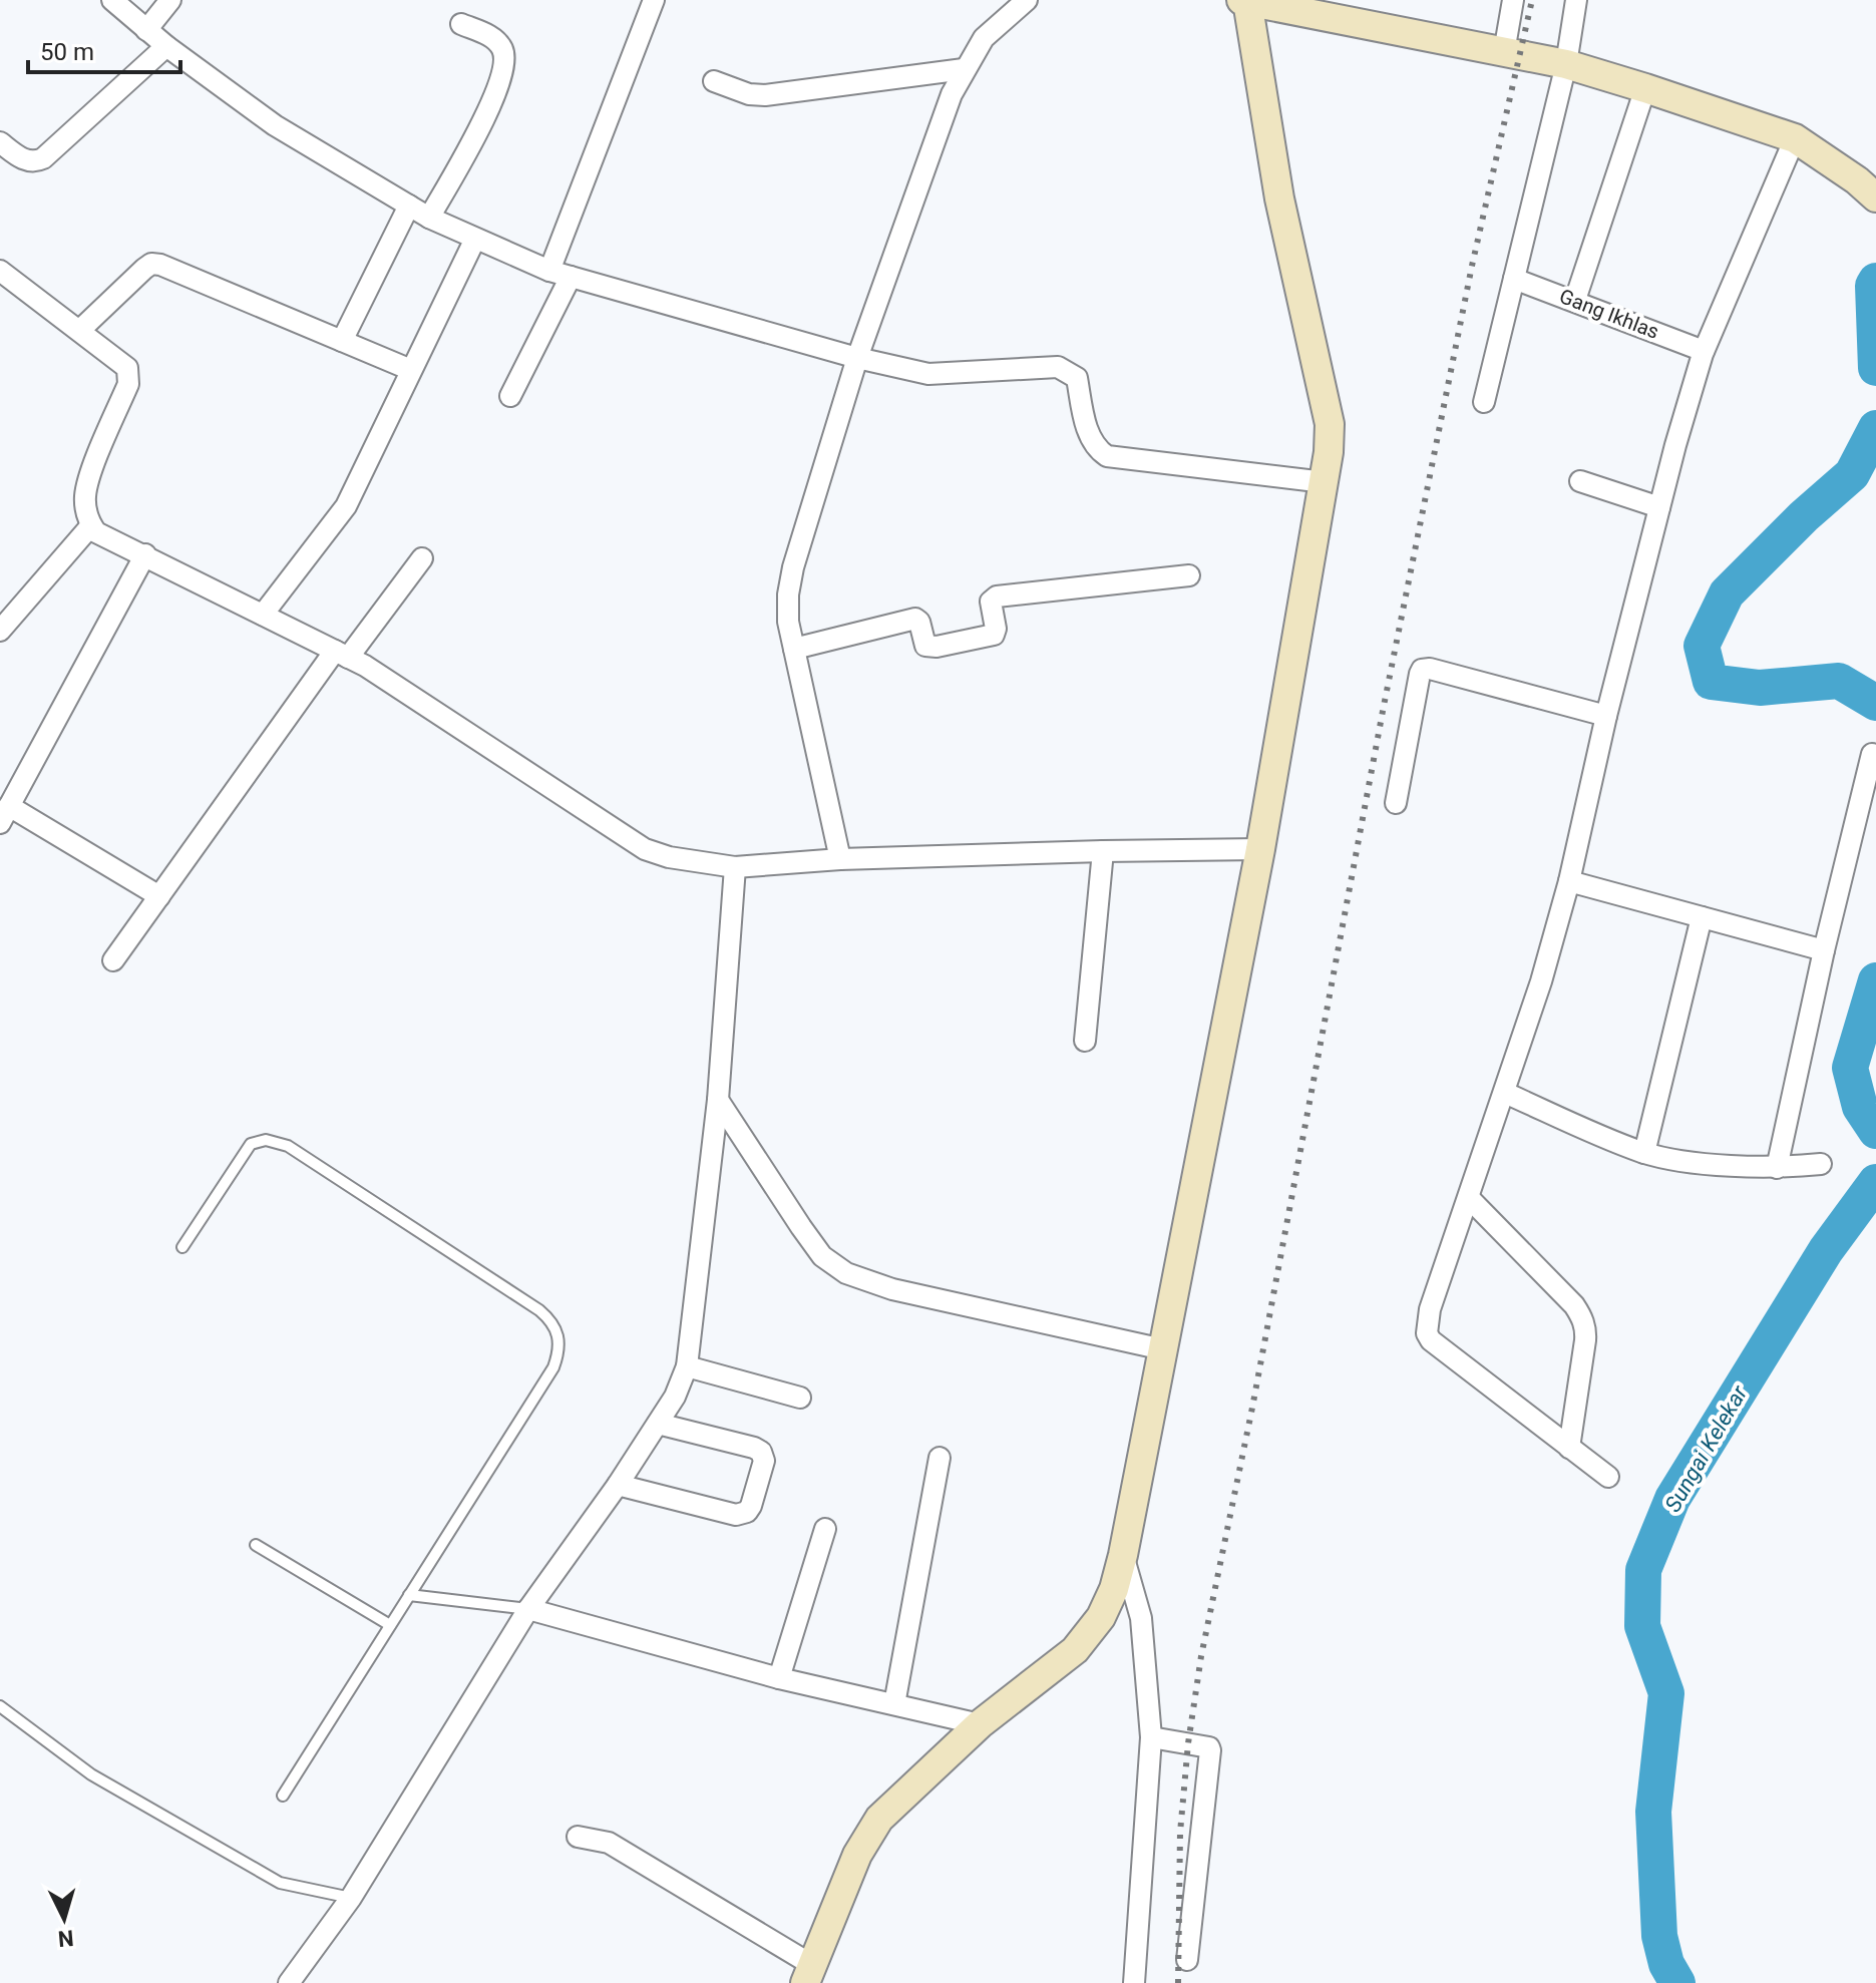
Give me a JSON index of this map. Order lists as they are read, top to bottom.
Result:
{
  "streets": {
    "street": ["Gang Ikhlas"]
  },
  "water": ["Sungai Kelekar"],
  "scale_bar": "50 m",
  "north": "bottom"
}
